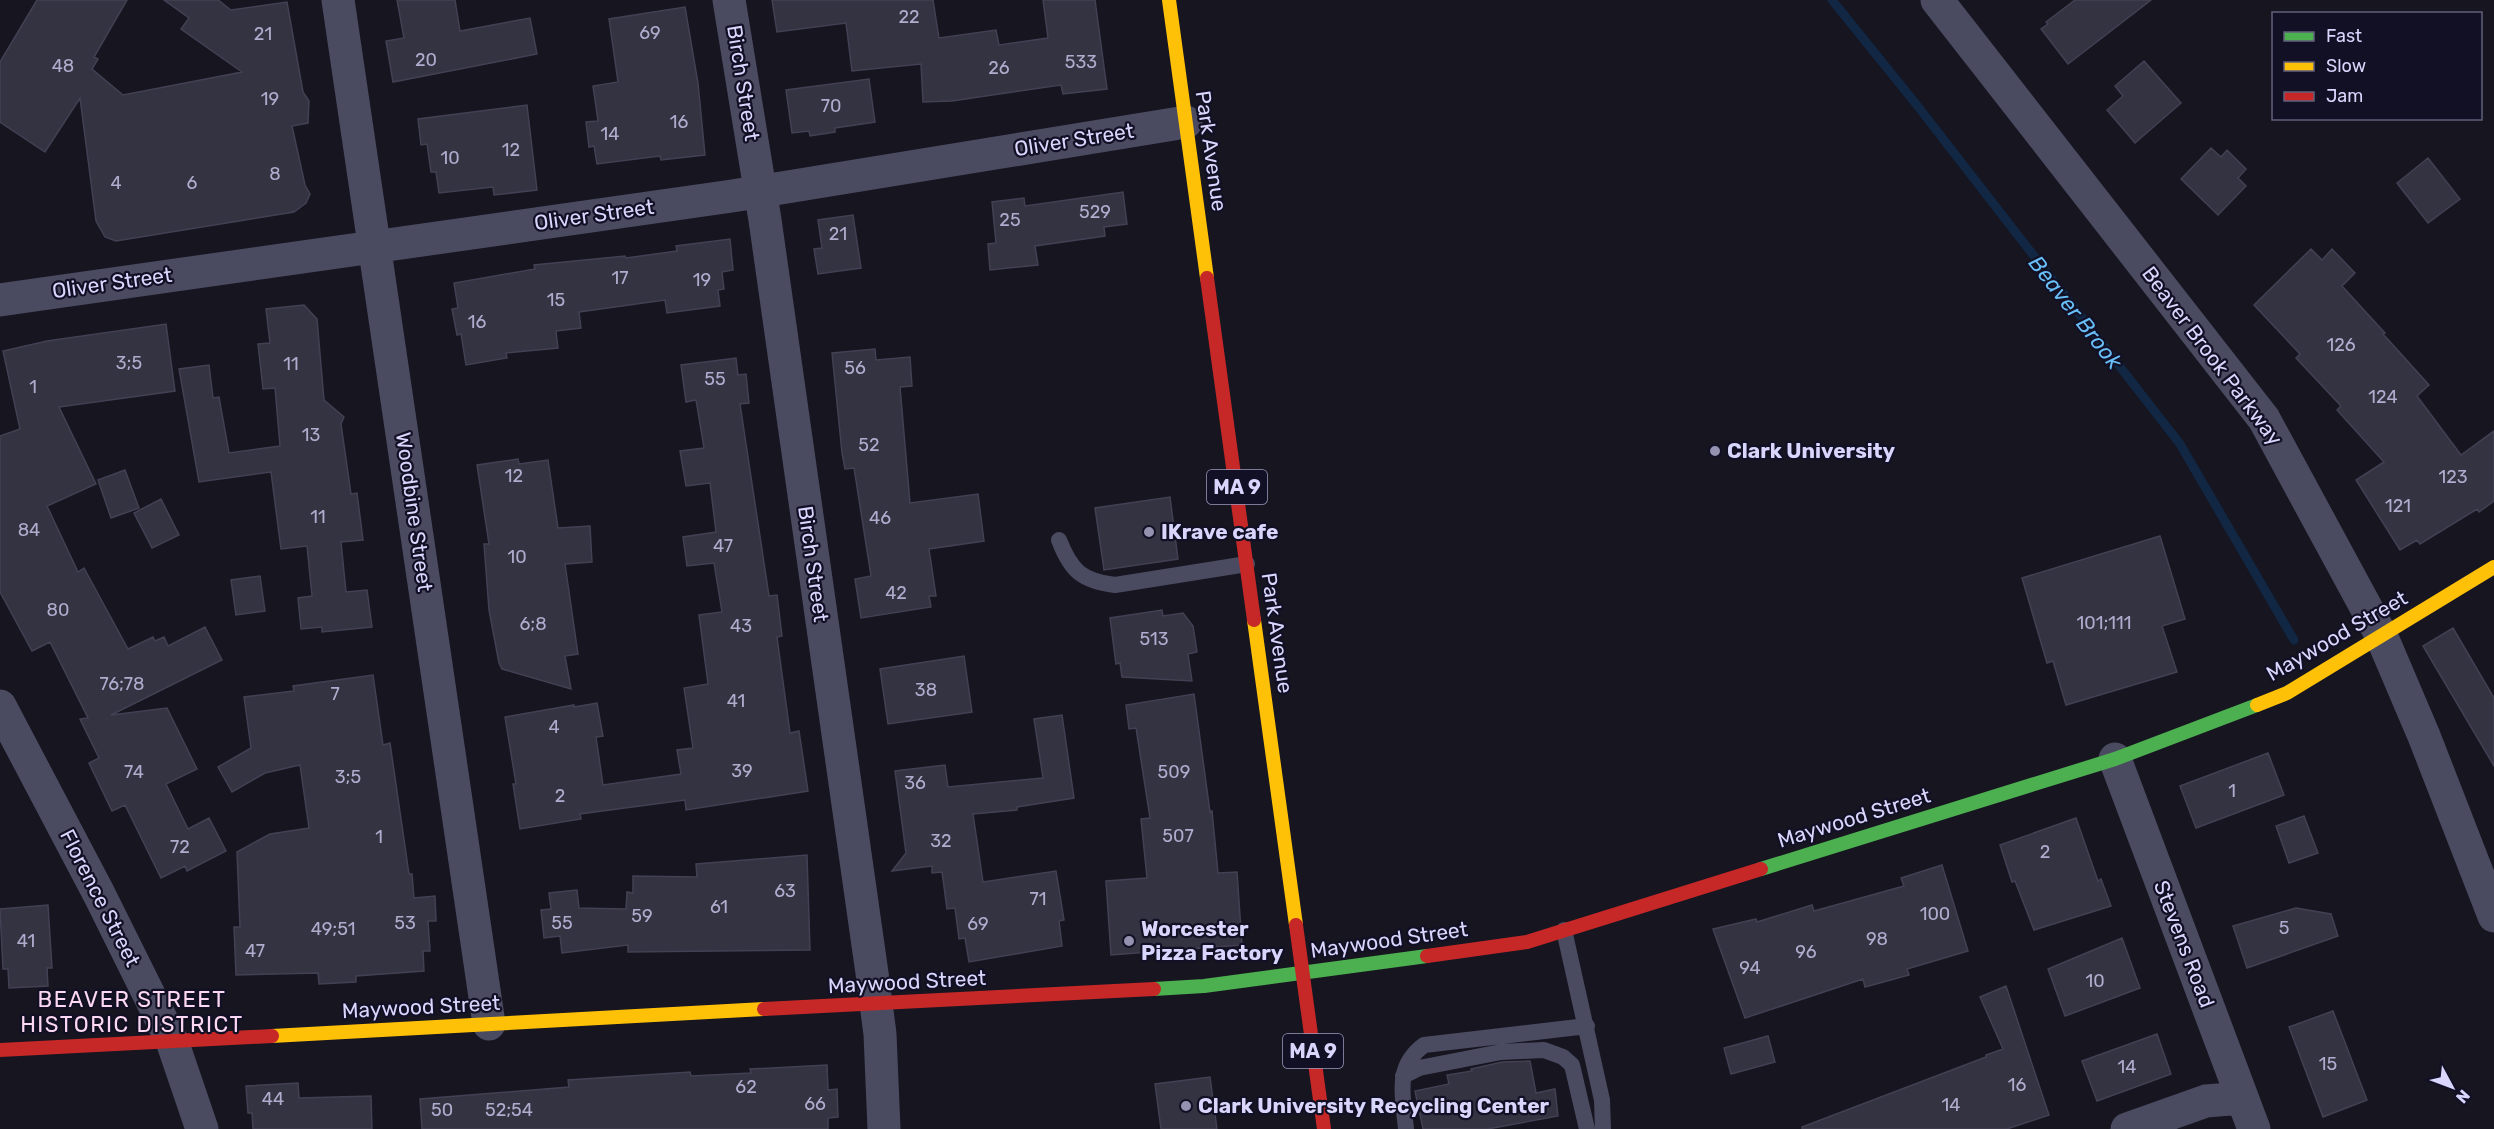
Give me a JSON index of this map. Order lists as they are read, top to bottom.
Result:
{
  "streets": {
    "main road": ["Park Avenue", "MA 9", "Maywood Street"],
    "street": [
      "Birch Street",
      "Oliver Street",
      "Beaver Brook Parkway",
      "Woodbine Street",
      "Florence Street",
      "Stevens Road"
    ]
  },
  "crossings": [
    ["Birch Street", "Oliver Street"],
    ["Birch Street", "Maywood Street"],
    ["Oliver Street", "Park Avenue"],
    ["Oliver Street", "Woodbine Street"],
    ["Park Avenue", "Maywood Street"],
    ["Beaver Brook Parkway", "Maywood Street"],
    ["Woodbine Street", "Maywood Street"],
    ["Maywood Street", "Florence Street"],
    ["Maywood Street", "Stevens Road"]
  ],
  "districts": ["BEAVER STREET HISTORIC DISTRICT"],
  "water": ["Beaver Brook"],
  "places": [
    "Clark University",
    "IKrave cafe",
    "Worcester Pizza Factory",
    "Clark University Recycling Center"
  ],
  "house_numbers": [
    "22",
    "69",
    "21",
    "20",
    "533",
    "48",
    "26",
    "19",
    "70",
    "16",
    "14",
    "12",
    "10",
    "8",
    "4",
    "6",
    "529",
    "25",
    "21",
    "17",
    "19",
    "15",
    "16",
    "126",
    "3;5",
    "11",
    "56",
    "55",
    "1",
    "124",
    "13",
    "52",
    "12",
    "123",
    "121",
    "11",
    "46",
    "84",
    "47",
    "10",
    "42",
    "80",
    "101;111",
    "6;8",
    "43",
    "513",
    "76;78",
    "38",
    "7",
    "41",
    "4",
    "39",
    "74",
    "509",
    "3;5",
    "36",
    "1",
    "2",
    "507",
    "1",
    "32",
    "72",
    "2",
    "63",
    "71",
    "61",
    "100",
    "59",
    "53",
    "55",
    "69",
    "5",
    "49;51",
    "98",
    "41",
    "47",
    "96",
    "94",
    "10",
    "15",
    "14",
    "16",
    "62",
    "44",
    "66",
    "14",
    "50",
    "52;54"
  ],
  "legend": ["Fast", "Slow", "Jam"],
  "north": "bottom right"
}
